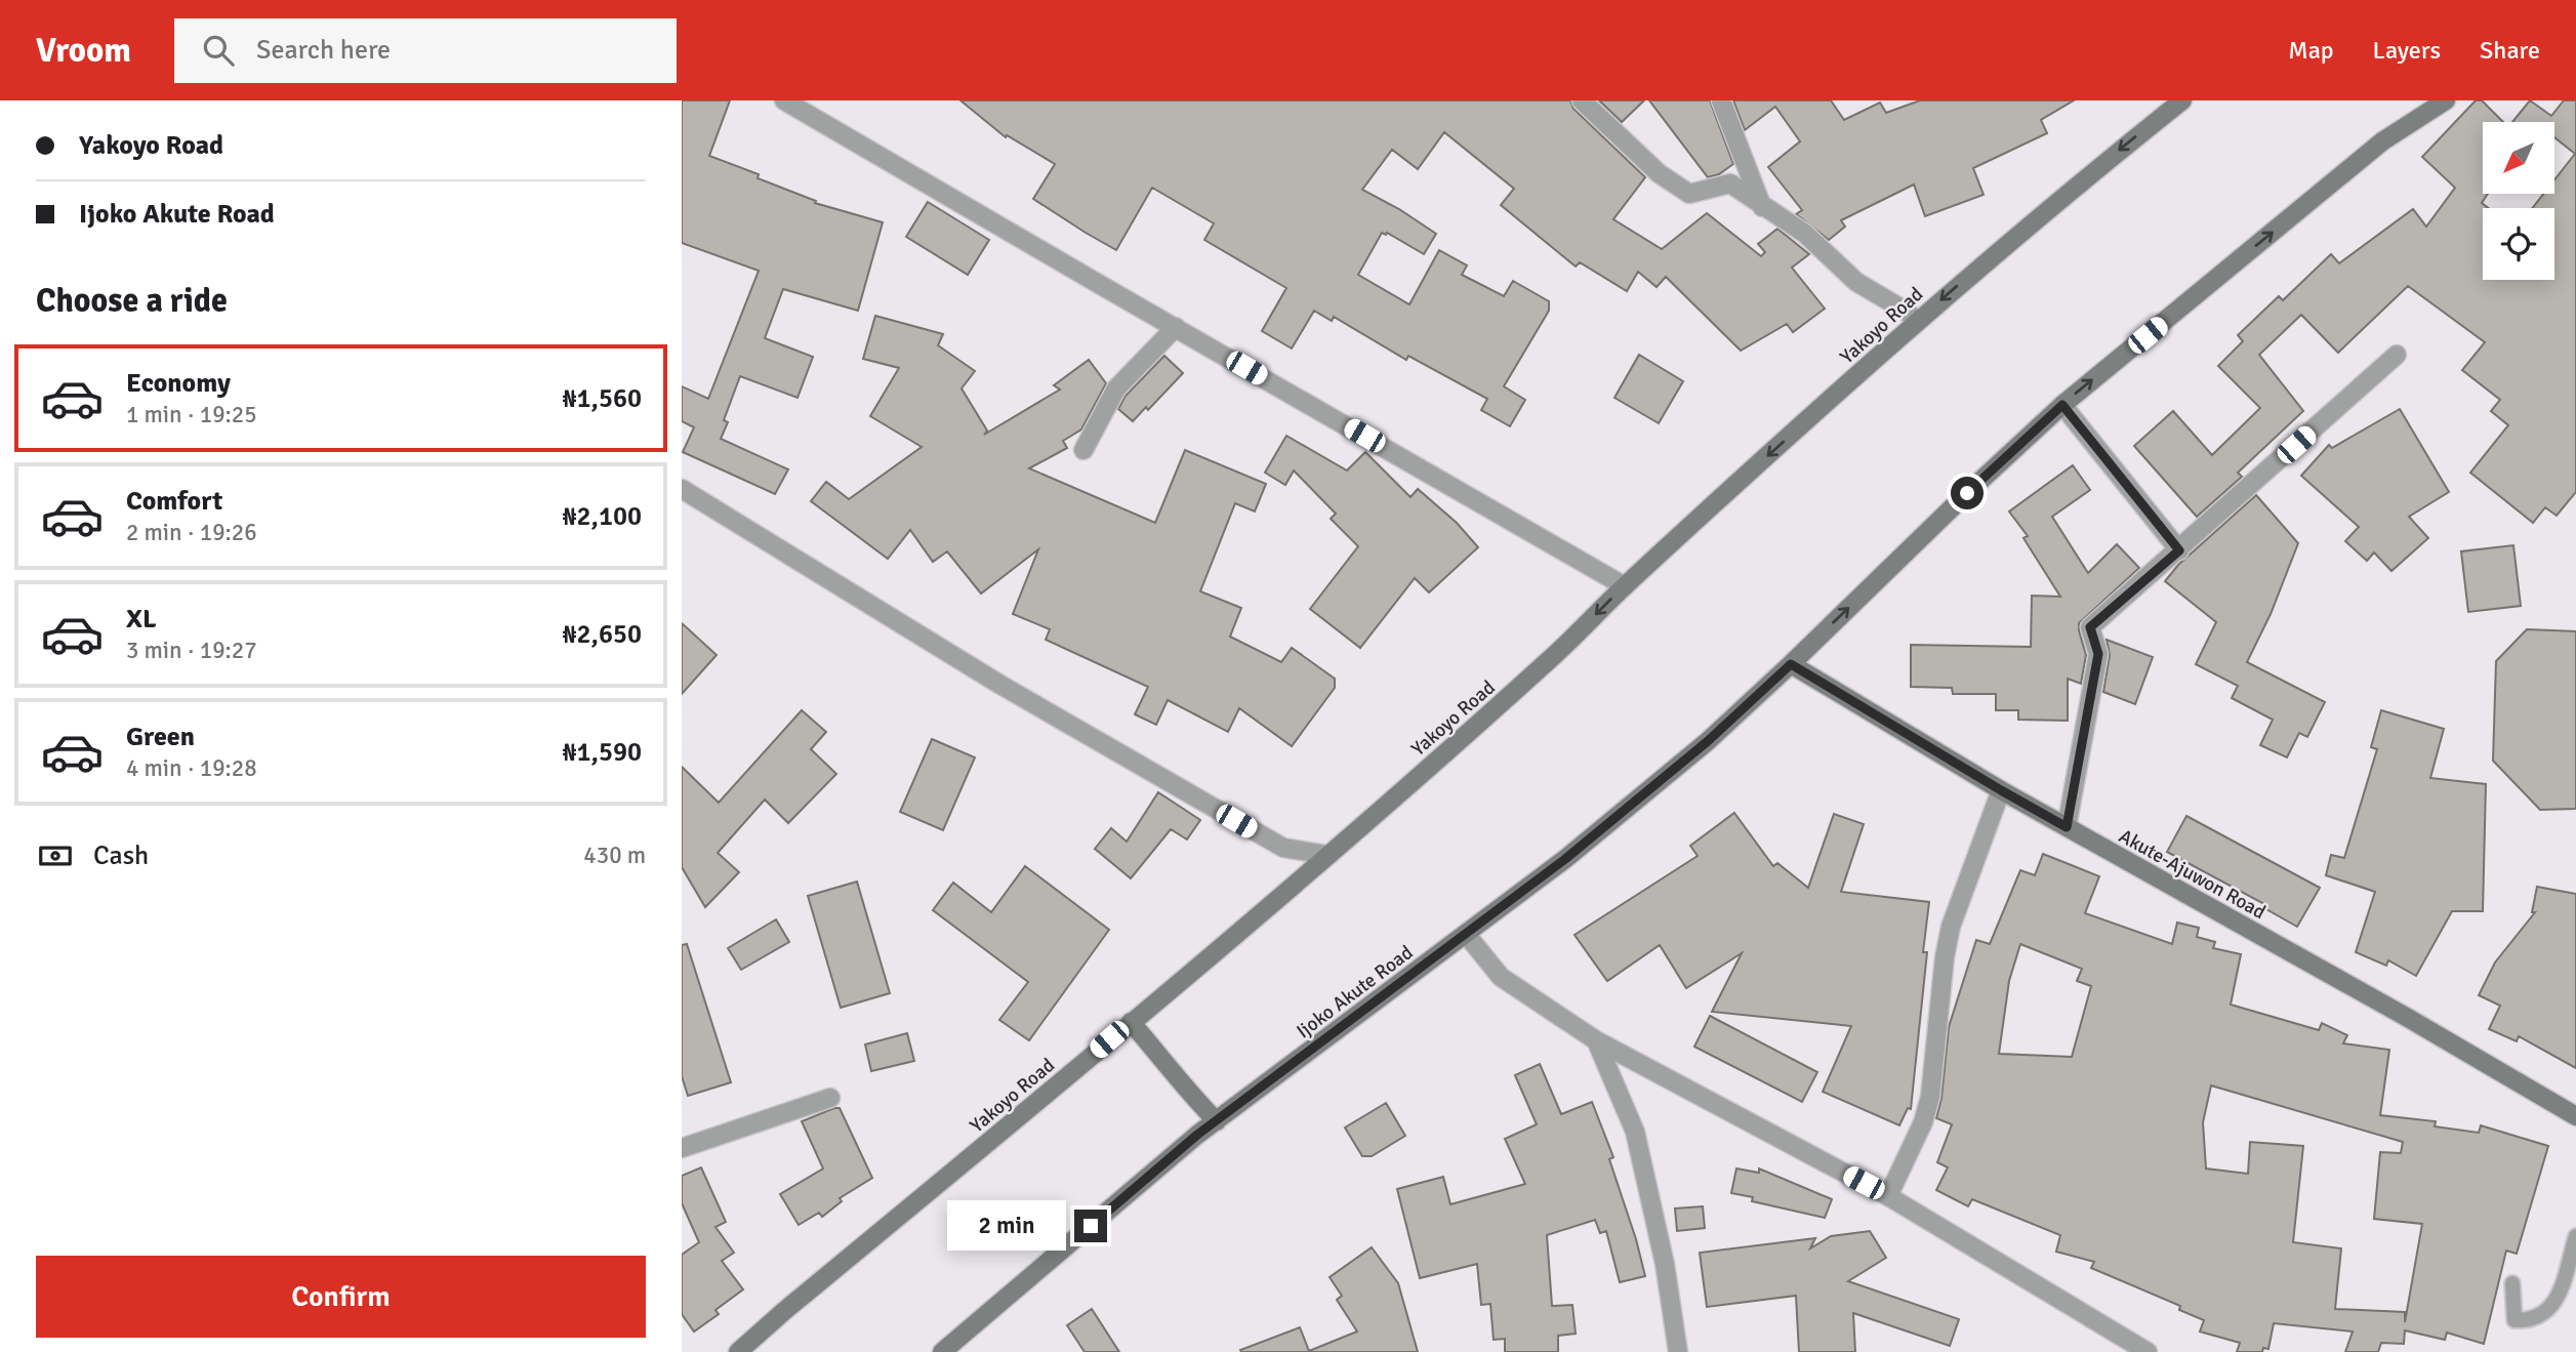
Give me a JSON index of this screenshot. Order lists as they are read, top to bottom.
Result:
{
  "streets": {
    "main road": ["Yakoyo Road", "Akute-Ajuwon Road", "Ijoko Akute Road"]
  },
  "crossings": [
    ["Akute-Ajuwon Road", "Ijoko Akute Road"]
  ],
  "north": "bottom left",
  "page": {
    "header": "Vroom",
    "search": "Search here",
    "nav": ["Map", "Layers", "Share"],
    "banner": ["Yakoyo Road", "Ijoko Akute Road"],
    "heading": "Choose a ride",
    "list": [
      {
        "name": "Economy",
        "note": "1 min · 19:25",
        "value": "₦1,560"
      },
      {
        "name": "Comfort",
        "note": "2 min · 19:26",
        "value": "₦2,100"
      },
      {
        "name": "XL",
        "note": "3 min · 19:27",
        "value": "₦2,650"
      },
      {
        "name": "Green",
        "note": "4 min · 19:28",
        "value": "₦1,590"
      }
    ],
    "pay": ["Cash", "430 m"],
    "bubble": "2 min",
    "buttons": "Confirm"
  }
}
